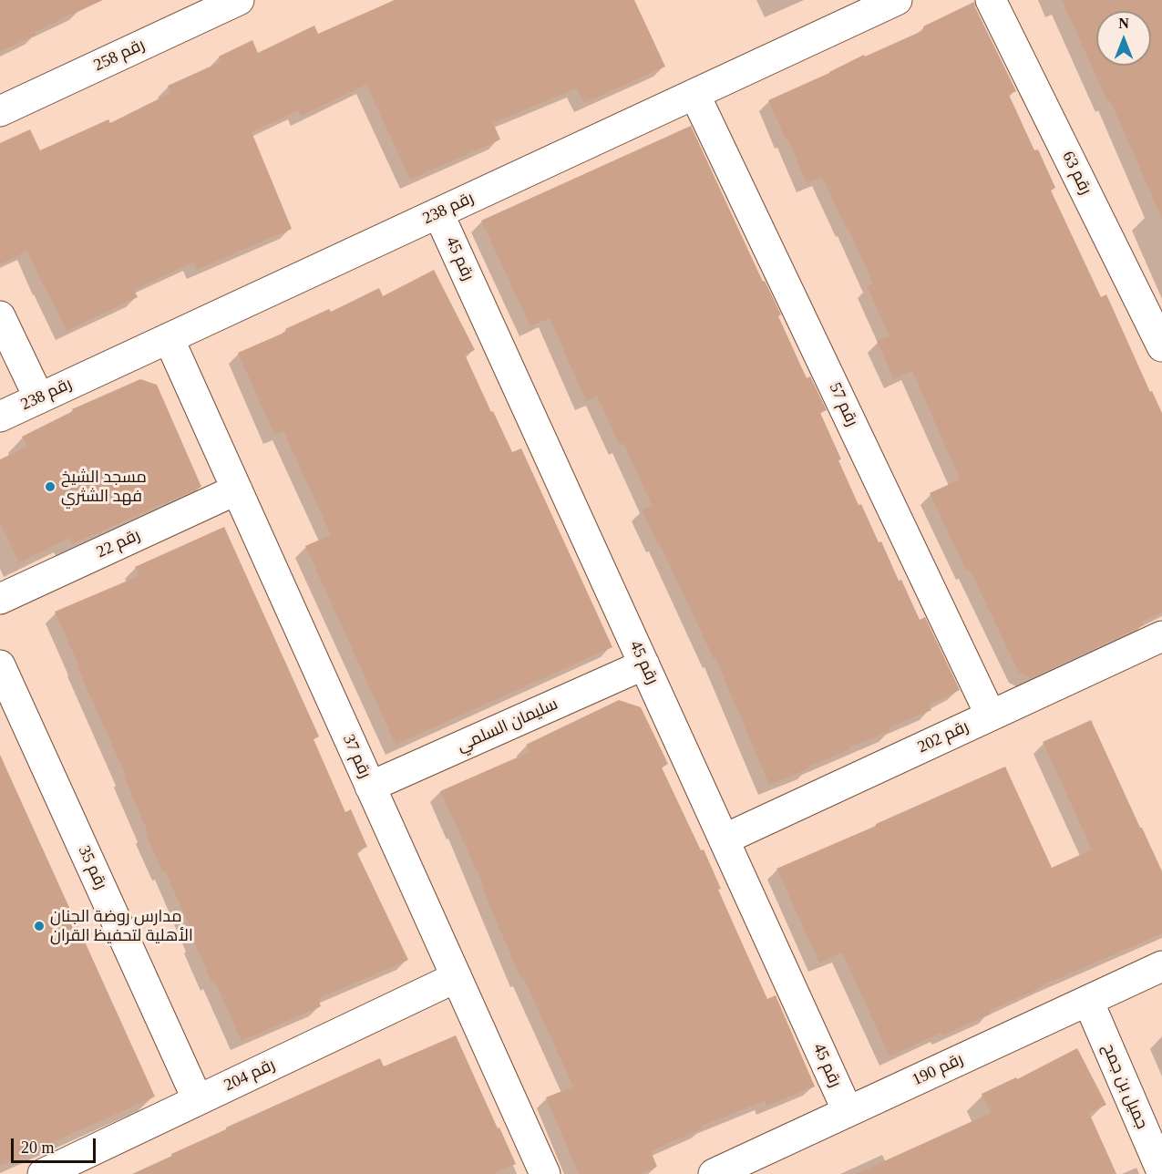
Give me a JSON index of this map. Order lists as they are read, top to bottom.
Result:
{
  "streets": {
    "street": [
      "رقم 258",
      "رقم 63",
      "رقم 238",
      "رقم 45",
      "رقم 57",
      "رقم 22",
      "سليمان السلمي",
      "رقم 202",
      "رقم 37",
      "رقم 35",
      "رقم 190",
      "رقم 204",
      "جميل بن جمح"
    ]
  },
  "crossings": [
    ["رقم 238", "رقم 45"],
    ["رقم 238", "رقم 57"],
    ["رقم 238", "رقم 37"],
    ["رقم 45", "سليمان السلمي"],
    ["رقم 45", "رقم 202"],
    ["رقم 45", "رقم 190"],
    ["رقم 57", "رقم 202"],
    ["رقم 22", "رقم 37"],
    ["سليمان السلمي", "رقم 37"],
    ["رقم 37", "رقم 204"],
    ["رقم 35", "رقم 204"],
    ["رقم 190", "جميل بن جمح"]
  ],
  "places": ["مسجد الشيخ فهد الشثري", "مدارس روضة الجنان الأهلية لتحفيظ القران"],
  "scale_bar": "20 m",
  "north": "top"
}
